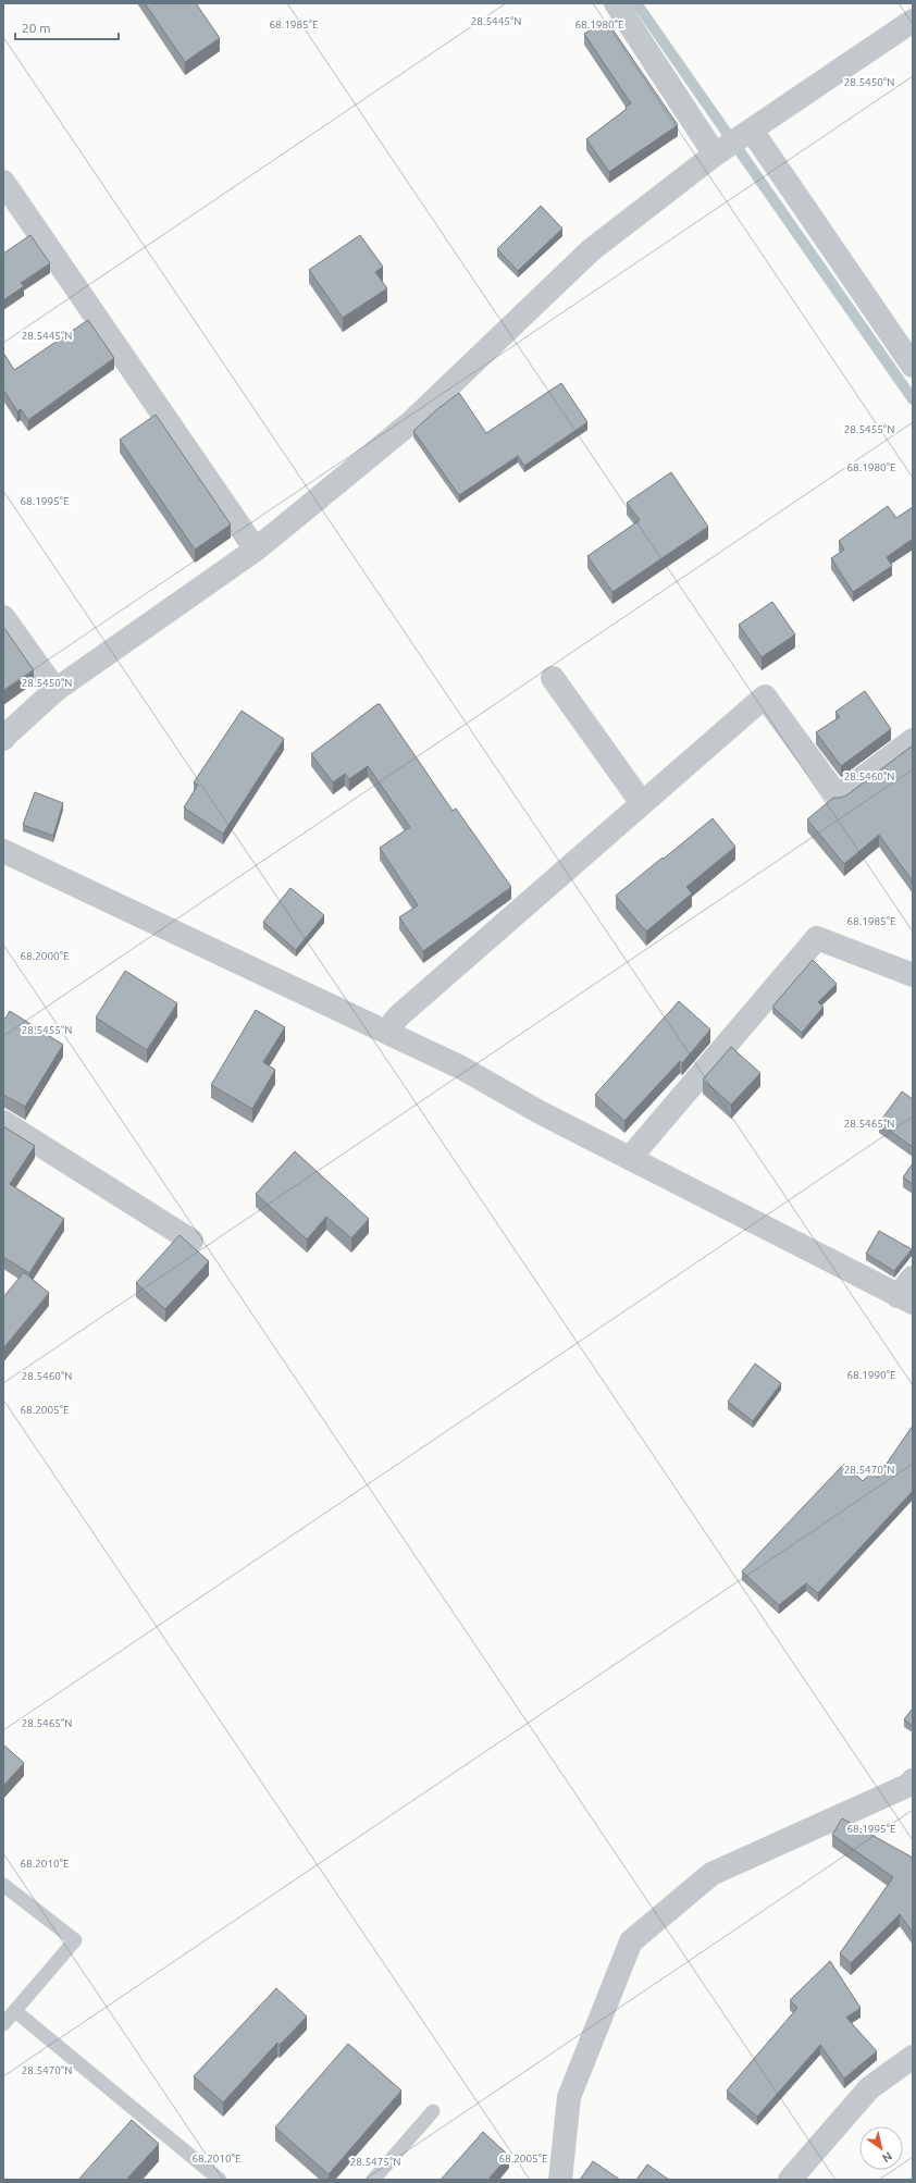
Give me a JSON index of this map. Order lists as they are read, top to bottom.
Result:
{
  "scale_bar": "20 m",
  "north": "bottom right",
  "coordinates": [
    "28.5445°N",
    "68.1985°E",
    "68.1980°E",
    "28.5450°N",
    "28.5455°N",
    "68.1995°E",
    "28.5460°N",
    "68.2000°E",
    "28.5465°N",
    "68.1990°E",
    "68.2005°E",
    "28.5470°N",
    "68.2010°E",
    "28.5475°N"
  ]
}
